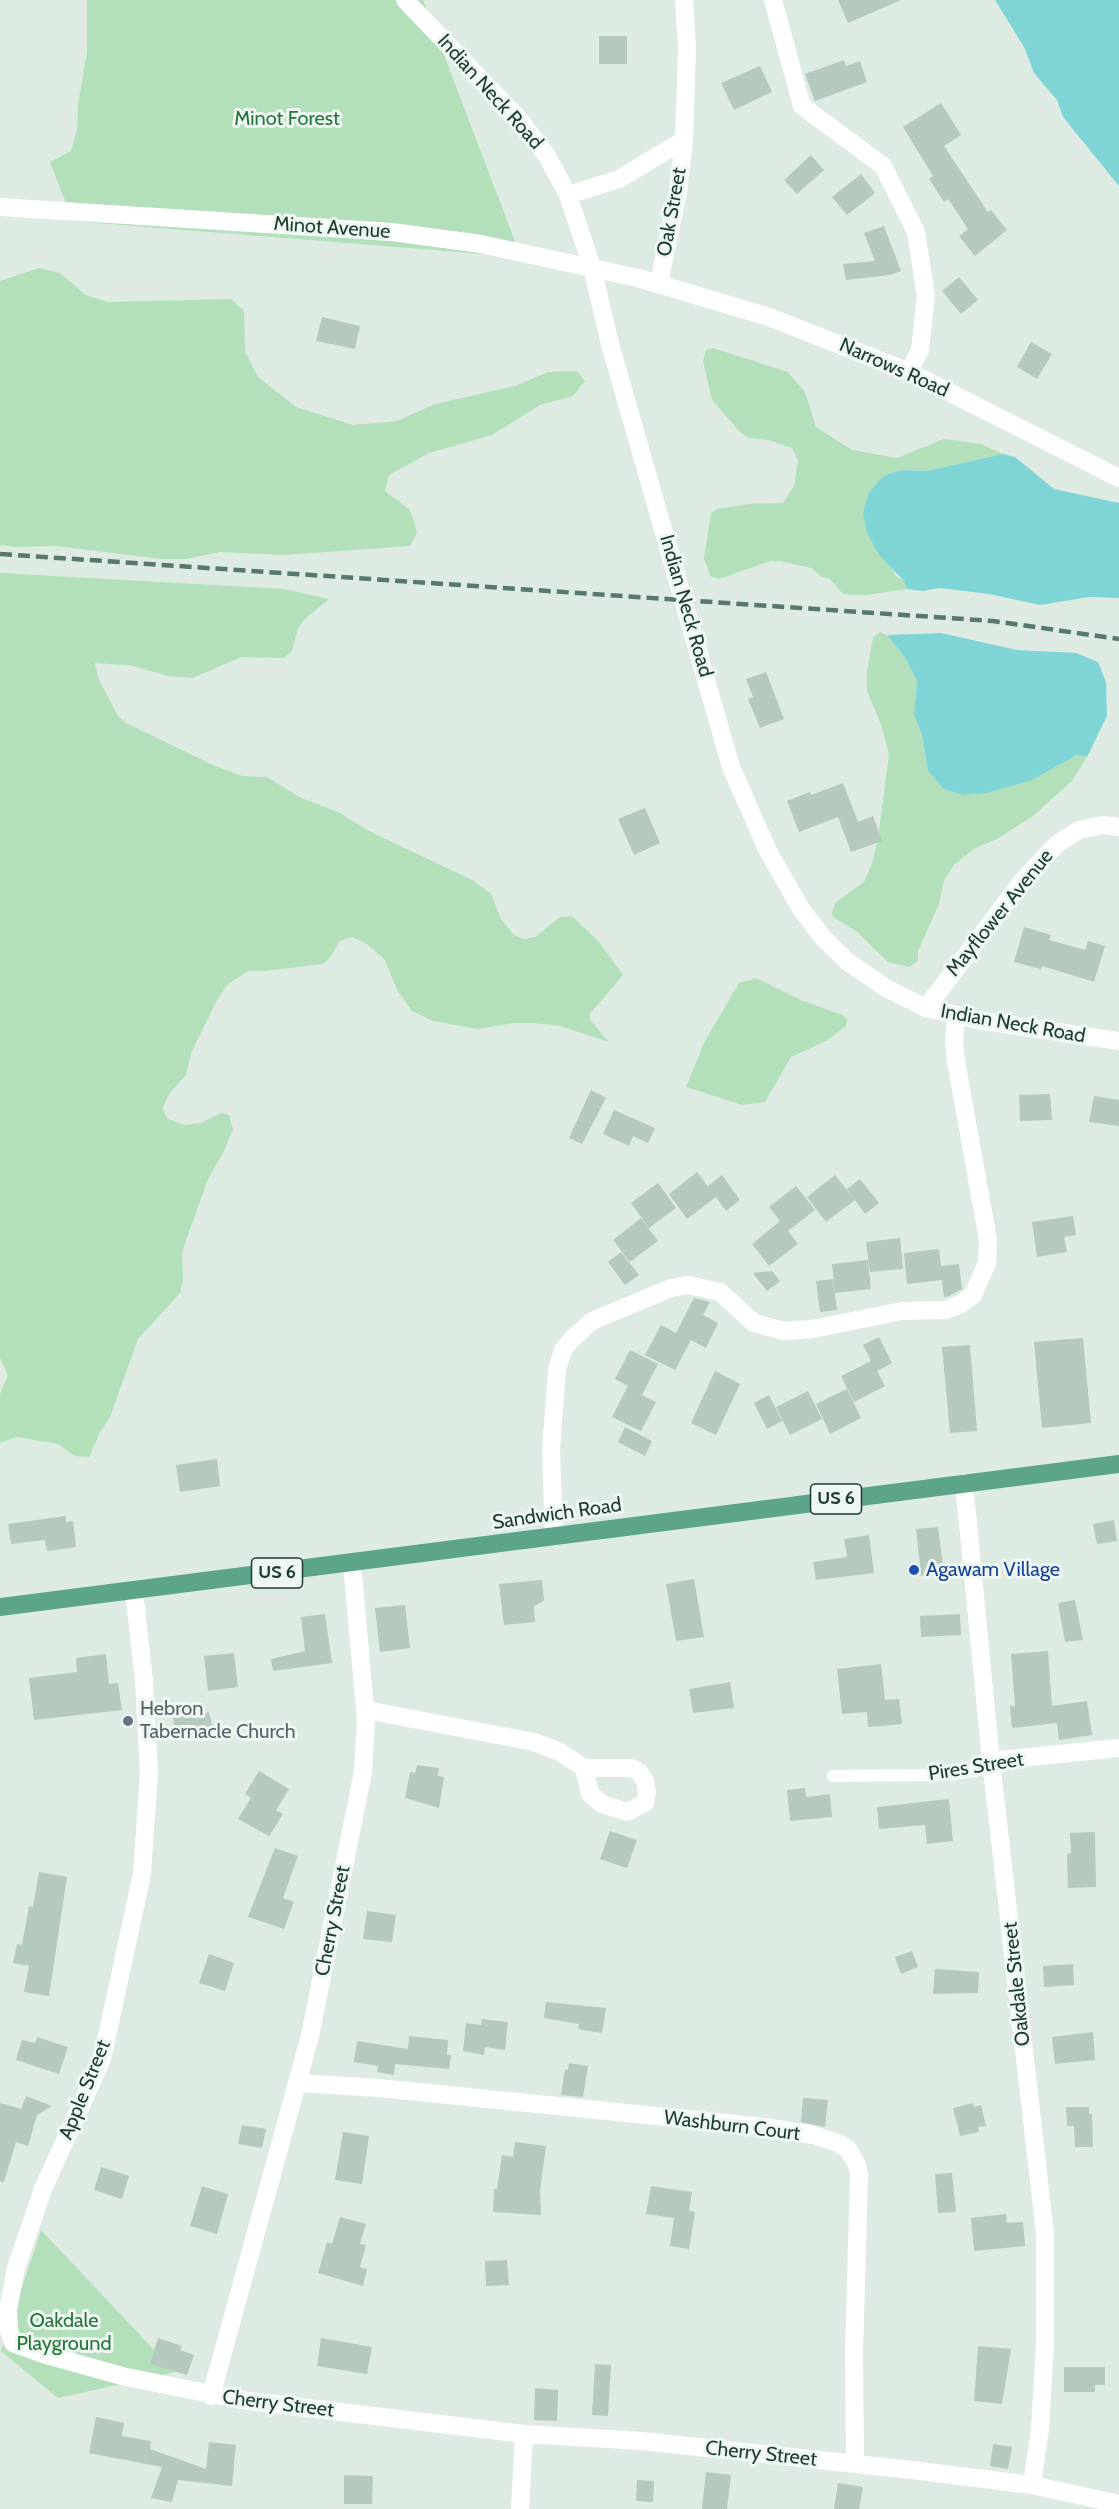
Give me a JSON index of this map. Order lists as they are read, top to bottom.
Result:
{
  "streets": {
    "main road": ["US 6", "Sandwich Road"],
    "street": [
      "Indian Neck Road",
      "Oak Street",
      "Minot Avenue",
      "Narrows Road",
      "Mayflower Avenue",
      "Pires Street",
      "Cherry Street",
      "Oakdale Street",
      "Apple Street",
      "Washburn Court"
    ]
  },
  "crossings": [
    ["Indian Neck Road", "Oak Street"],
    ["Indian Neck Road", "Minot Avenue"],
    ["Indian Neck Road", "Mayflower Avenue"],
    ["Oak Street", "Minot Avenue"],
    ["Oak Street", "Narrows Road"],
    ["Minot Avenue", "Narrows Road"],
    ["Sandwich Road", "Cherry Street"],
    ["Sandwich Road", "Oakdale Street"],
    ["Sandwich Road", "Apple Street"],
    ["Pires Street", "Oakdale Street"],
    ["Cherry Street", "Oakdale Street"],
    ["Cherry Street", "Apple Street"],
    ["Cherry Street", "Washburn Court"]
  ],
  "parks": ["Minot Forest", "Oakdale Playground"],
  "places": ["Agawam Village", "Hebron Tabernacle Church"]
}
